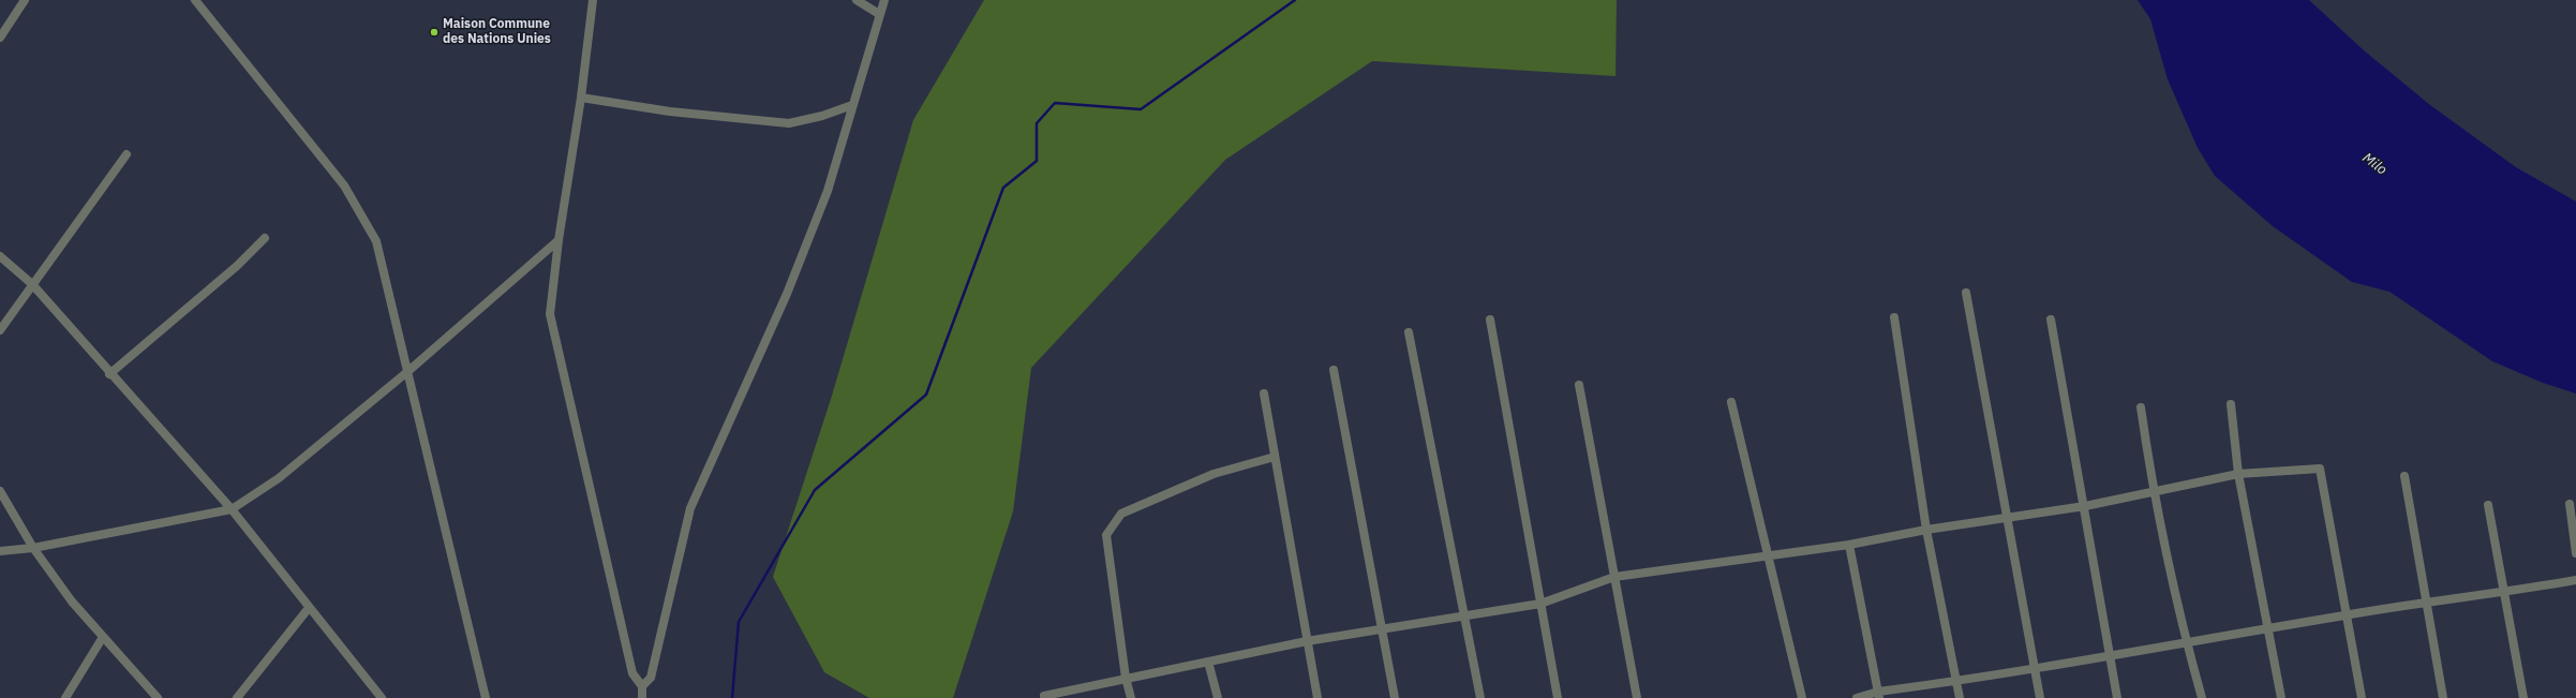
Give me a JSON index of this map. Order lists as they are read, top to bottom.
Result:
{
  "water": ["Milo"],
  "places": ["Maison Commune des Nations Unies"]
}
